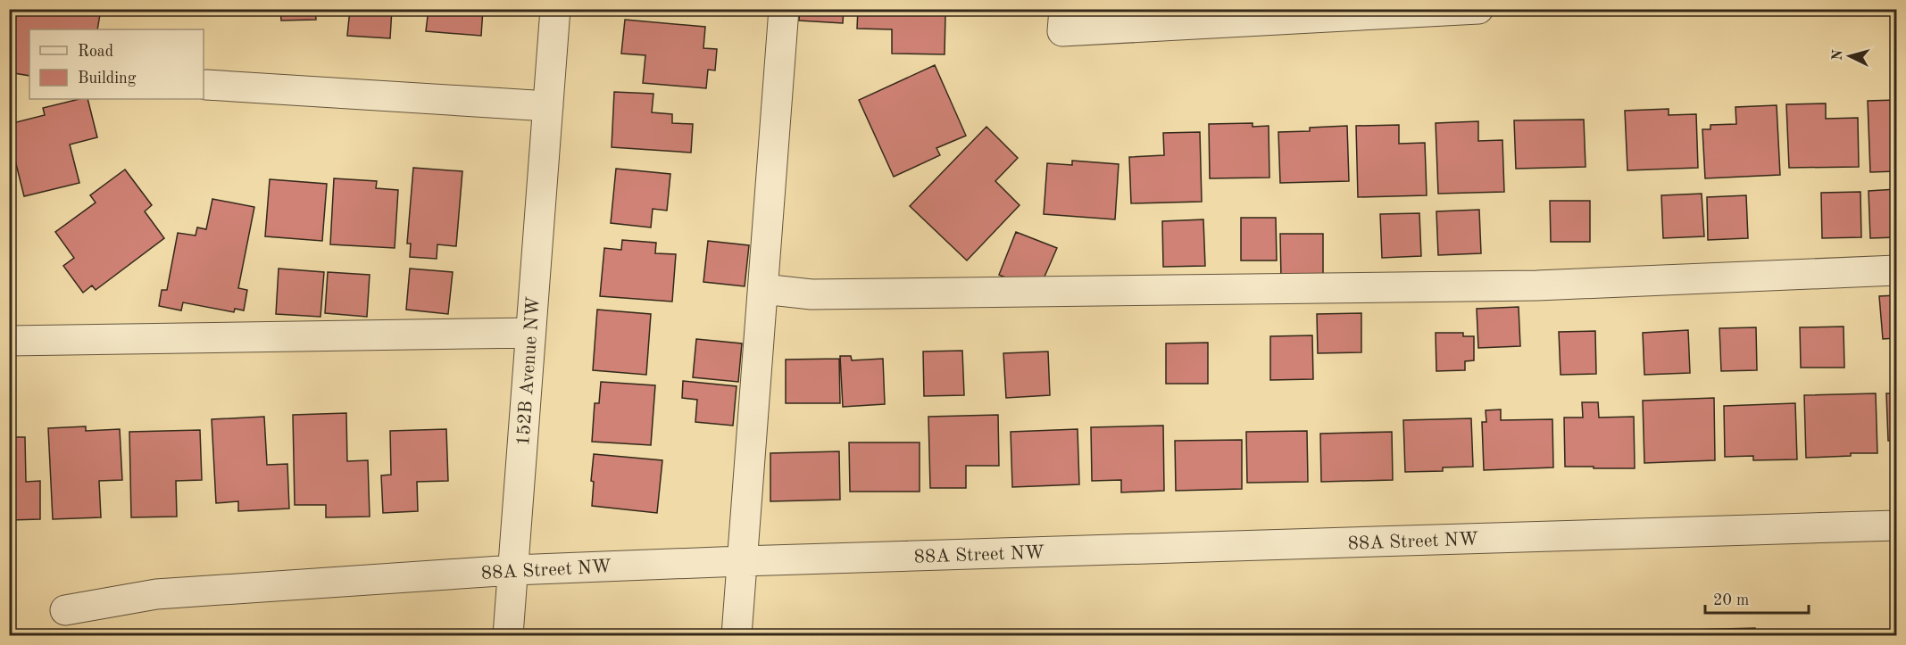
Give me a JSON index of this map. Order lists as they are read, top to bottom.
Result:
{
  "streets": {
    "street": ["152B Avenue NW", "88A Street NW"]
  },
  "crossings": [
    ["152B Avenue NW", "88A Street NW"]
  ],
  "legend": ["Road", "Building"],
  "scale_bar": "20 m",
  "north": "left"
}
